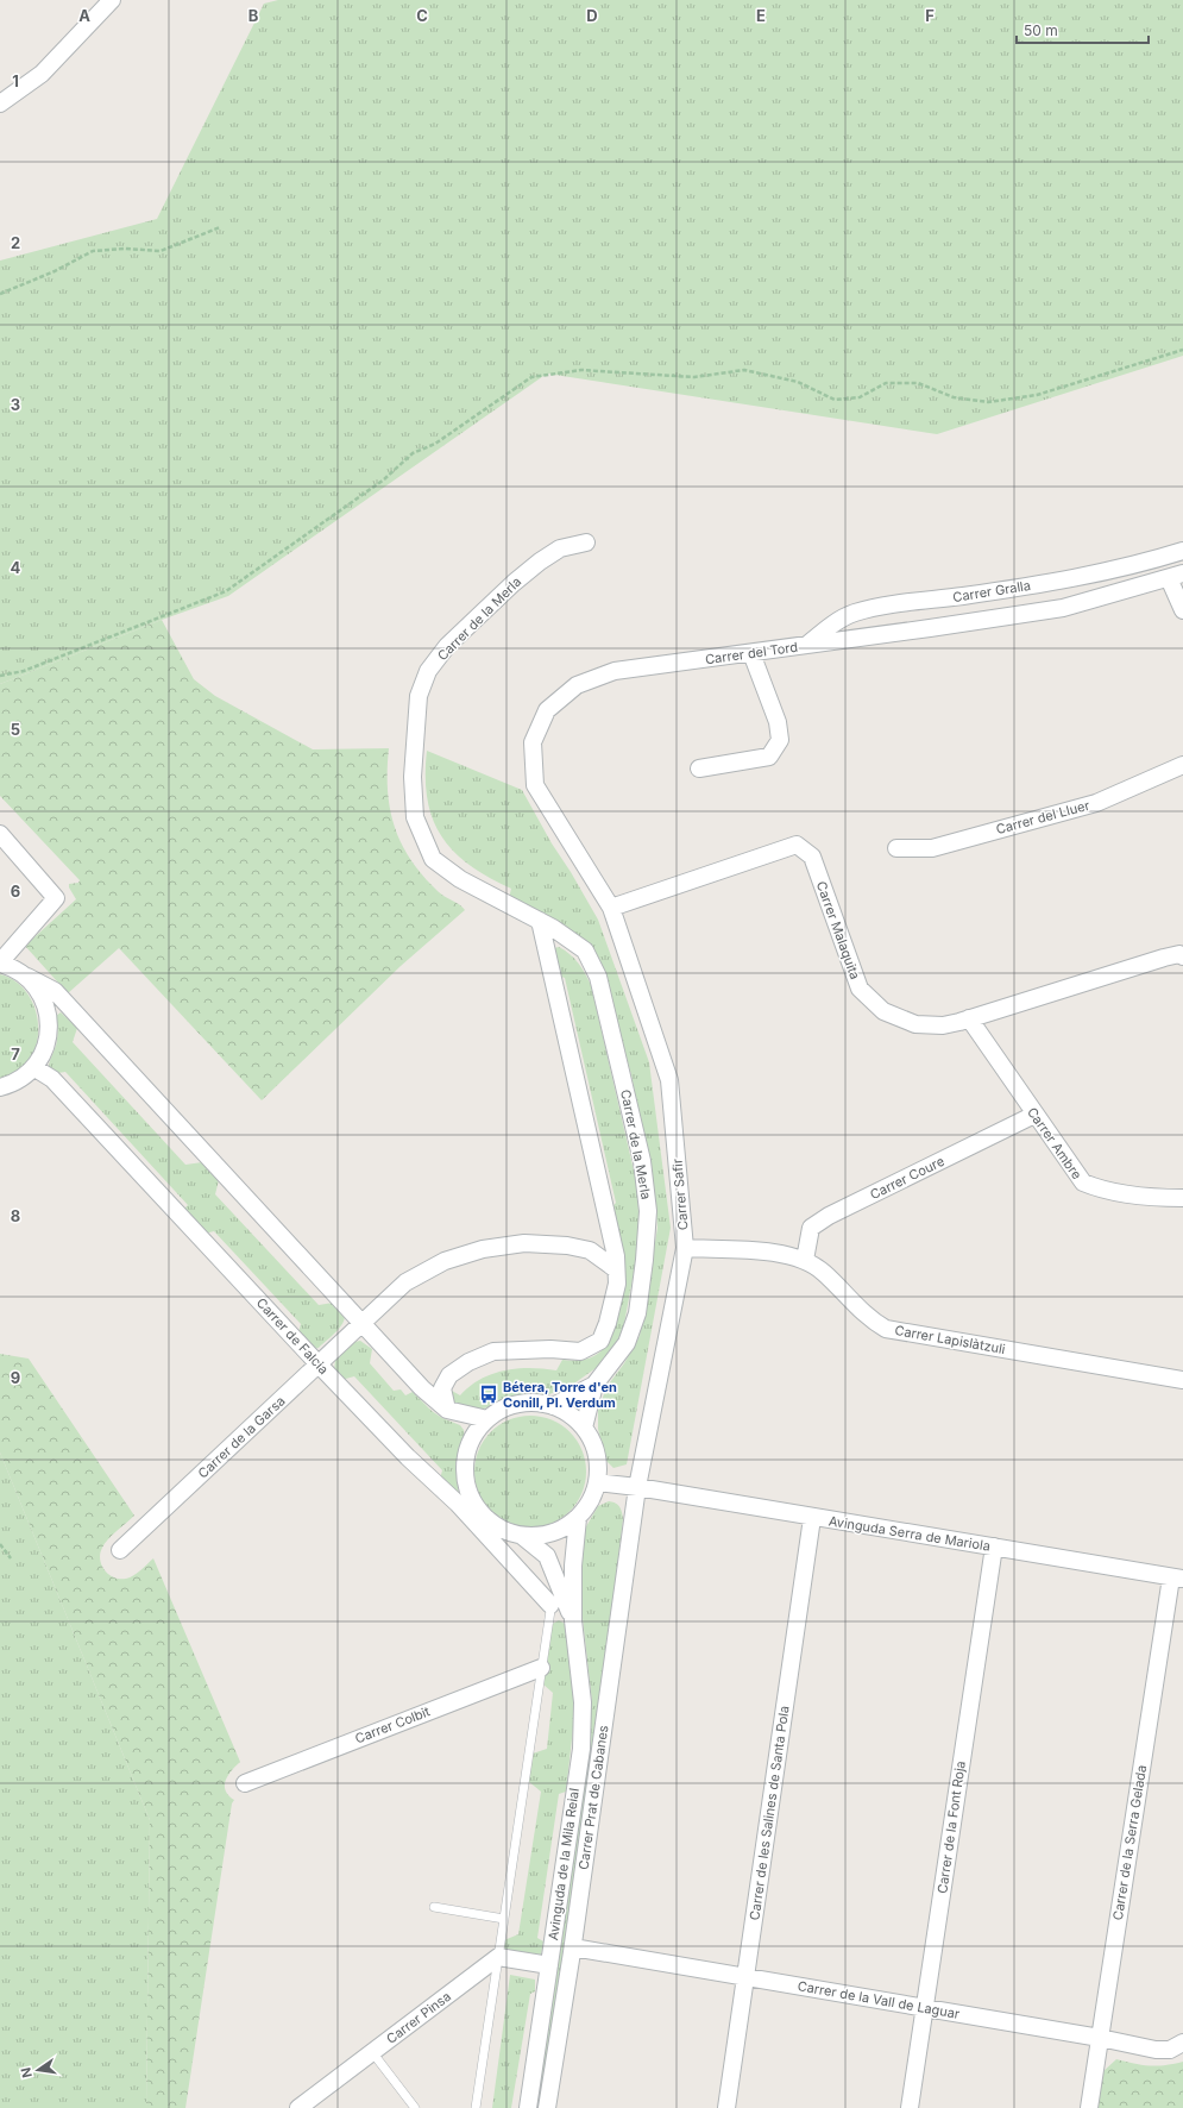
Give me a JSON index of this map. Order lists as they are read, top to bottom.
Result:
{
  "streets": {
    "street": [
      "Carrer Gralla",
      "Carrer de la Merla",
      "Carrer del Tord",
      "Carrer del Lluer",
      "Carrer Malaquita",
      "Carrer Ambre",
      "Carrer Coure",
      "Carrer Safir",
      "Carrer de Falcia",
      "Carrer Lapislàtzuli",
      "Carrer de la Garsa",
      "Avinguda Serra de Mariola",
      "Carrer Colbit",
      "Carrer Prat de Cabanes",
      "Carrer de les Salines de Santa Pola",
      "Carrer de la Font Roja",
      "Carrer de la Serra Gelada",
      "Avinguda de la Mila Reial",
      "Carrer de la Vall de Laguar",
      "Carrer Pinsa"
    ]
  },
  "crossings": [
    ["Carrer Gralla", "Carrer del Tord"],
    ["Carrer de la Merla", "Avinguda Serra de Mariola"],
    ["Carrer de la Merla", "Avinguda de la Mila Reial"],
    ["Carrer del Tord", "Carrer Malaquita"],
    ["Carrer del Tord", "Carrer Safir"],
    ["Carrer Malaquita", "Carrer Ambre"],
    ["Carrer Malaquita", "Carrer Safir"],
    ["Carrer Ambre", "Carrer Coure"],
    ["Carrer Coure", "Carrer Lapislàtzuli"],
    ["Carrer Safir", "Carrer Lapislàtzuli"],
    ["Carrer Safir", "Avinguda Serra de Mariola"],
    ["Carrer Safir", "Carrer Prat de Cabanes"],
    ["Carrer de Falcia", "Carrer de la Garsa"],
    ["Avinguda Serra de Mariola", "Carrer Prat de Cabanes"],
    ["Avinguda Serra de Mariola", "Carrer de les Salines de Santa Pola"],
    ["Avinguda Serra de Mariola", "Carrer de la Font Roja"],
    ["Avinguda Serra de Mariola", "Carrer de la Serra Gelada"],
    ["Avinguda Serra de Mariola", "Avinguda de la Mila Reial"],
    ["Carrer Prat de Cabanes", "Carrer de la Vall de Laguar"],
    ["Carrer de les Salines de Santa Pola", "Carrer de la Vall de Laguar"],
    ["Carrer de la Font Roja", "Carrer de la Vall de Laguar"],
    ["Carrer de la Serra Gelada", "Carrer de la Vall de Laguar"]
  ],
  "places": {
    "bus stop": ["Bétera, Torre d'en Conill, Pl. Verdum"]
  },
  "scale_bar": "50 m",
  "north": "left",
  "grid": {
    "columns": [
      "A",
      "B",
      "C",
      "D",
      "E",
      "F"
    ],
    "rows": [
      "1",
      "2",
      "3",
      "4",
      "5",
      "6",
      "7",
      "8",
      "9"
    ]
  }
}
